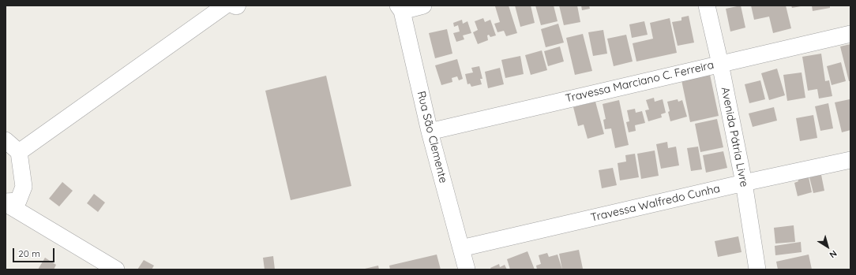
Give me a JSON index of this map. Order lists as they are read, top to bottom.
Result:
{
  "streets": {
    "street": [
      "Travessa Marciano C. Ferreira",
      "Rua São Clemente",
      "Avenida Pátria Livre",
      "Travessa Walfredo Cunha"
    ]
  },
  "crossings": [
    ["Travessa Marciano C. Ferreira", "Rua São Clemente"],
    ["Travessa Marciano C. Ferreira", "Avenida Pátria Livre"],
    ["Rua São Clemente", "Travessa Walfredo Cunha"],
    ["Avenida Pátria Livre", "Travessa Walfredo Cunha"]
  ],
  "scale_bar": "20 m",
  "north": "bottom right"
}
